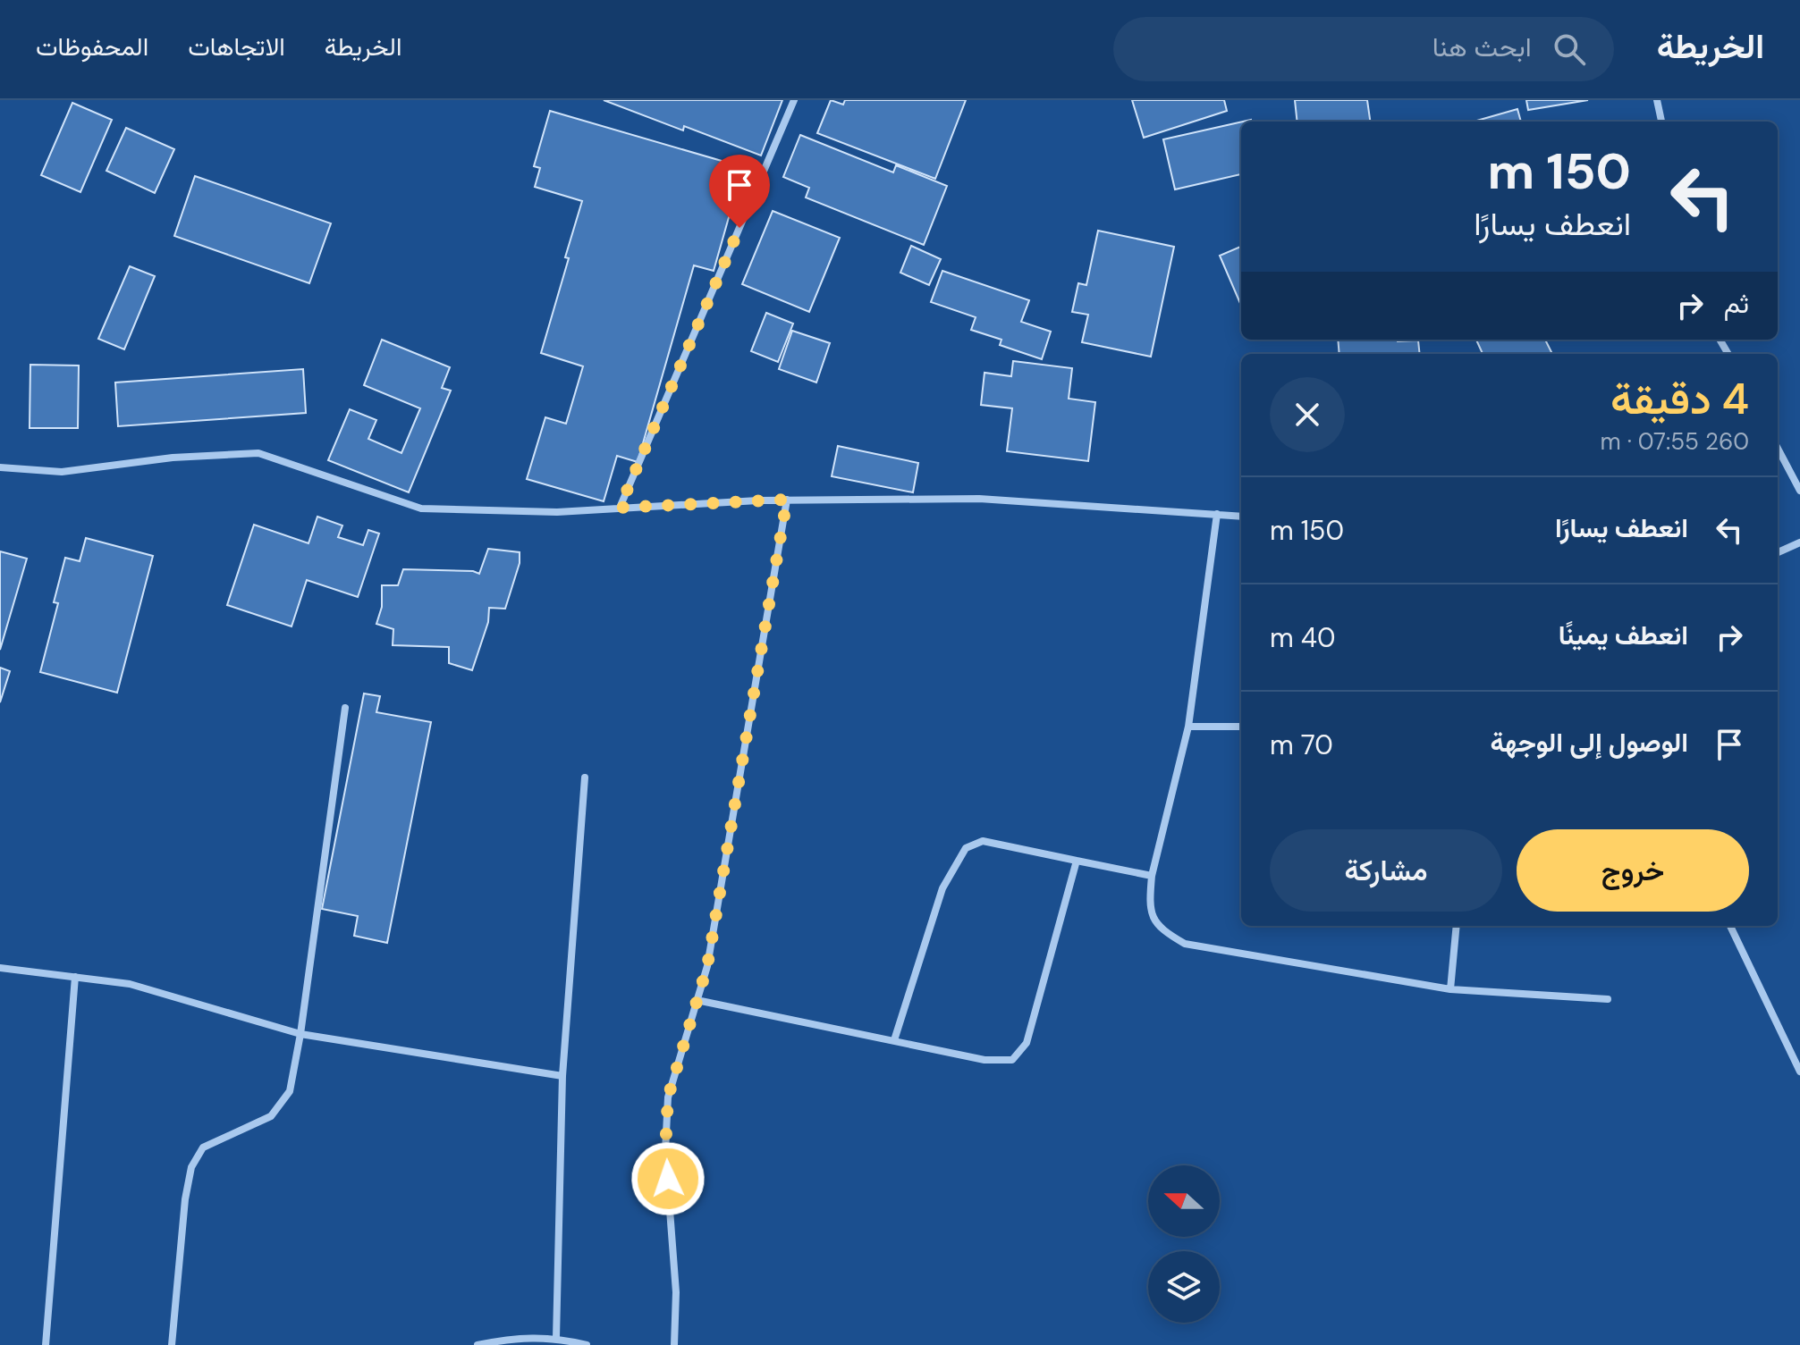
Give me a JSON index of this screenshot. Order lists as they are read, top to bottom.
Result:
{
  "north": "left",
  "page": {
    "header": "الخريطة",
    "search": "ابحث هنا",
    "nav": ["الخريطة", "الاتجاهات", "المحفوظات"],
    "turn": ["150 m", "انعطف يسارًا"],
    "then": "ثم",
    "heading": ["4 دقيقة", "260 m · 07:55"],
    "list": [
      {
        "name": "انعطف يسارًا",
        "value": "150 m"
      },
      {
        "name": "انعطف يمينًا",
        "value": "40 m"
      },
      {
        "name": "الوصول إلى الوجهة",
        "value": "70 m"
      }
    ],
    "buttons": ["خروج", "مشاركة"]
  }
}
